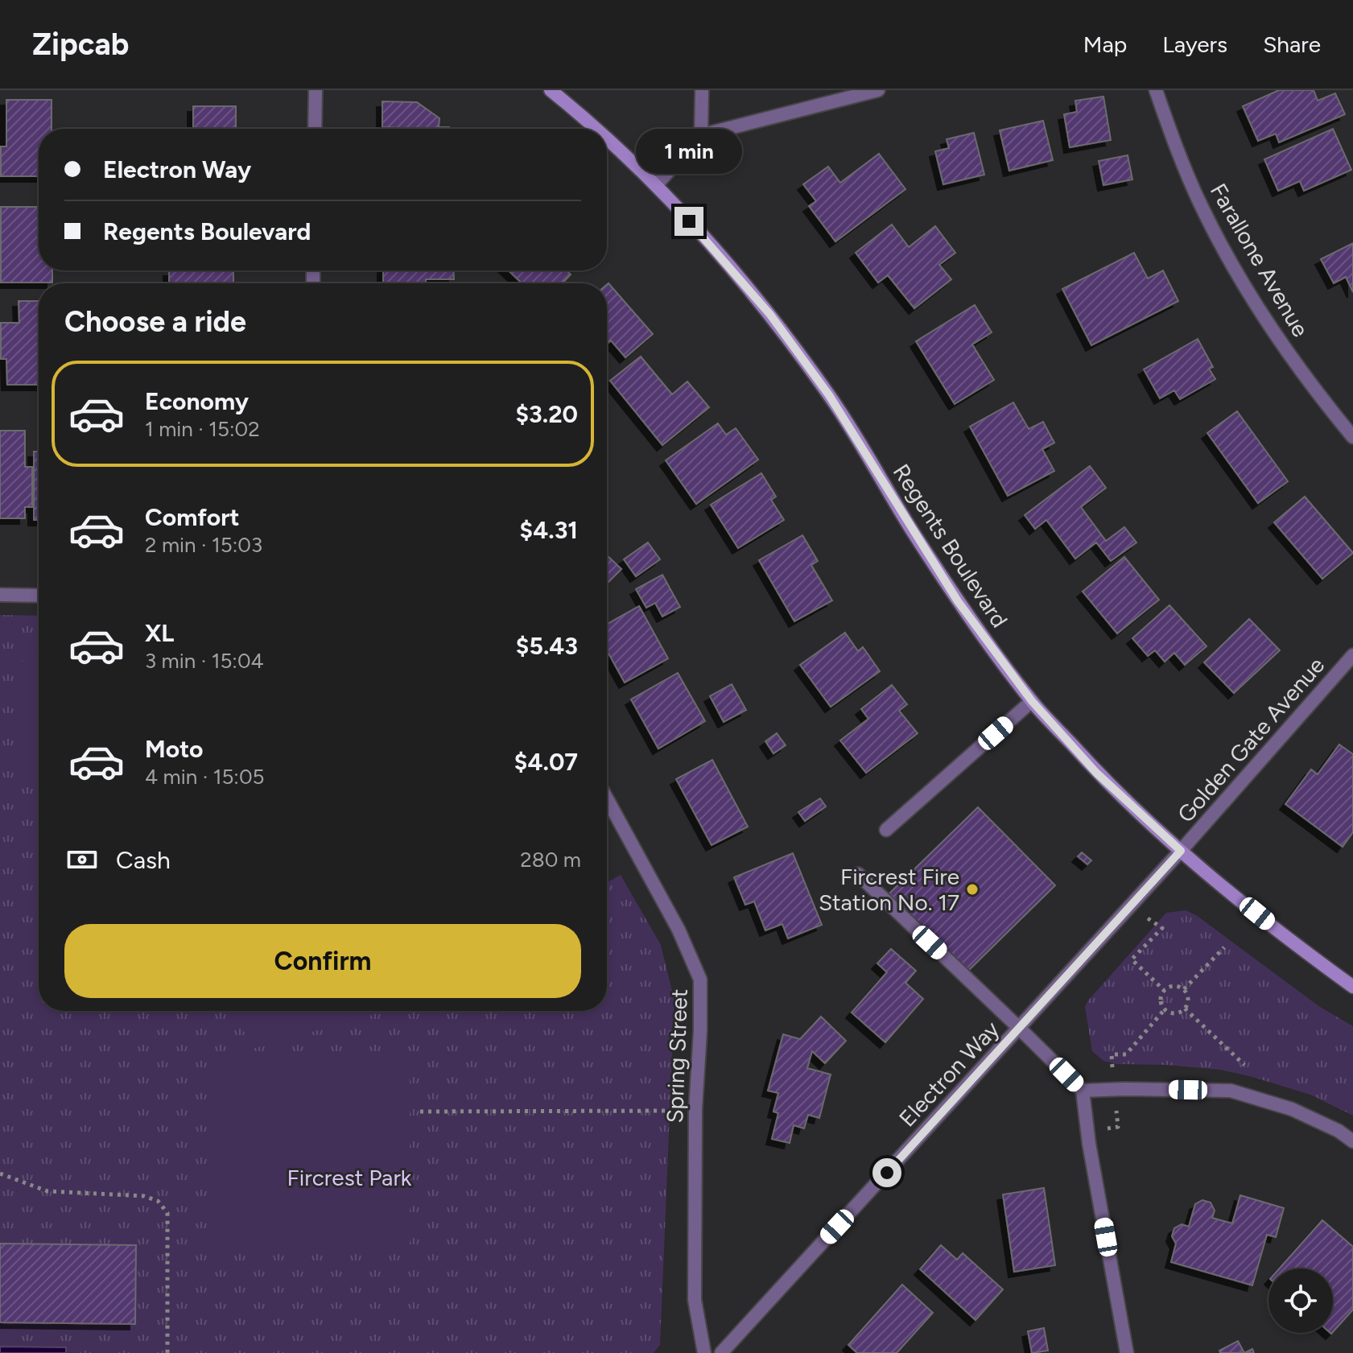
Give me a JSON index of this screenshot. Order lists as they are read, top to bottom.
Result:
{
  "streets": {
    "main road": ["Regents Boulevard"],
    "street": [
      "Farallone Avenue",
      "Golden Gate Avenue",
      "Spring Street",
      "Electron Way"
    ]
  },
  "crossings": [
    ["Regents Boulevard", "Golden Gate Avenue"],
    ["Regents Boulevard", "Electron Way"],
    ["Golden Gate Avenue", "Electron Way"]
  ],
  "parks": ["Fircrest Park"],
  "places": ["Fircrest Fire Station No. 17"],
  "page": {
    "header": "Zipcab",
    "nav": ["Map", "Layers", "Share"],
    "bubble": "1 min",
    "banner": ["Electron Way", "Regents Boulevard"],
    "heading": "Choose a ride",
    "list": [
      {
        "name": "Economy",
        "note": "1 min · 15:02",
        "value": "$3.20"
      },
      {
        "name": "Comfort",
        "note": "2 min · 15:03",
        "value": "$4.31"
      },
      {
        "name": "XL",
        "note": "3 min · 15:04",
        "value": "$5.43"
      },
      {
        "name": "Moto",
        "note": "4 min · 15:05",
        "value": "$4.07"
      }
    ],
    "pay": ["Cash", "280 m"],
    "buttons": "Confirm"
  }
}
